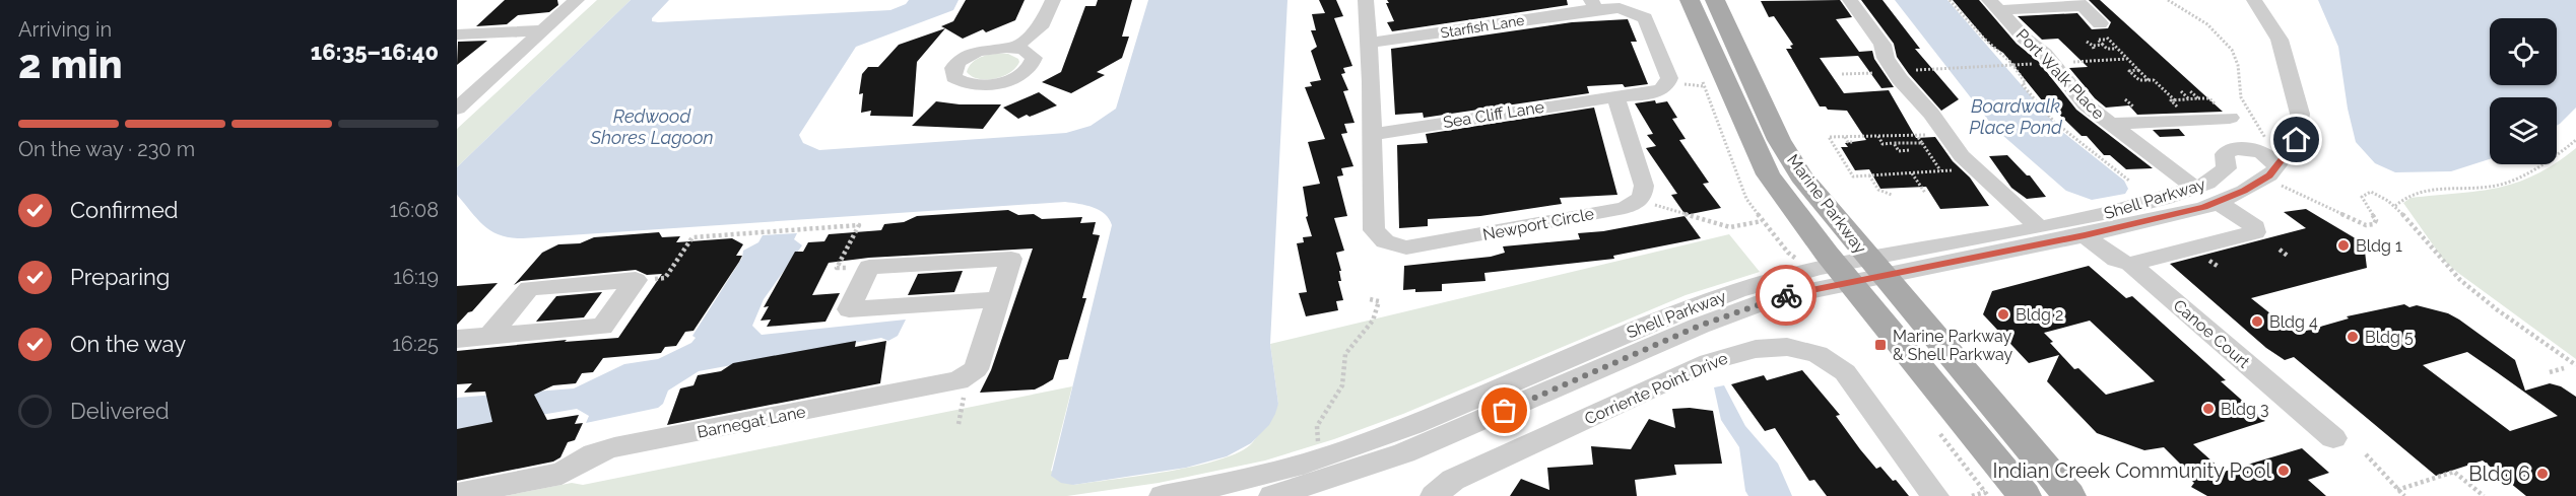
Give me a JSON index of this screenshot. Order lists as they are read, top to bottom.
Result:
{
  "streets": {
    "main road": ["Marine Parkway"],
    "street": [
      "Starfish Lane",
      "Port Walk Place",
      "Sea Cliff Lane",
      "Shell Parkway",
      "Newport Circle",
      "Canoe Court",
      "Corriente Point Drive",
      "Barnegat Lane"
    ]
  },
  "crossings": [
    ["Starfish Lane", "Newport Circle"],
    ["Port Walk Place", "Shell Parkway"],
    ["Sea Cliff Lane", "Newport Circle"],
    ["Shell Parkway", "Marine Parkway"],
    ["Shell Parkway", "Canoe Court"]
  ],
  "water": ["Boardwalk Place Pond", "Redwood Shores Lagoon"],
  "places": {
    "other": [
      "Bldg 1",
      "Bldg 2",
      "Bldg 4",
      "Bldg 5",
      "Bldg 3",
      "Indian Creek Community Pool",
      "Bldg 6"
    ],
    "transit": ["Marine Parkway & Shell Parkway"]
  },
  "page": {
    "heading": ["2 min", "Arriving in", "16:35–16:40"],
    "bar": "On the way · 230 m",
    "list": [
      ["Confirmed", "16:08"],
      ["Preparing", "16:19"],
      ["On the way", "16:25"],
      "Delivered"
    ]
  }
}
